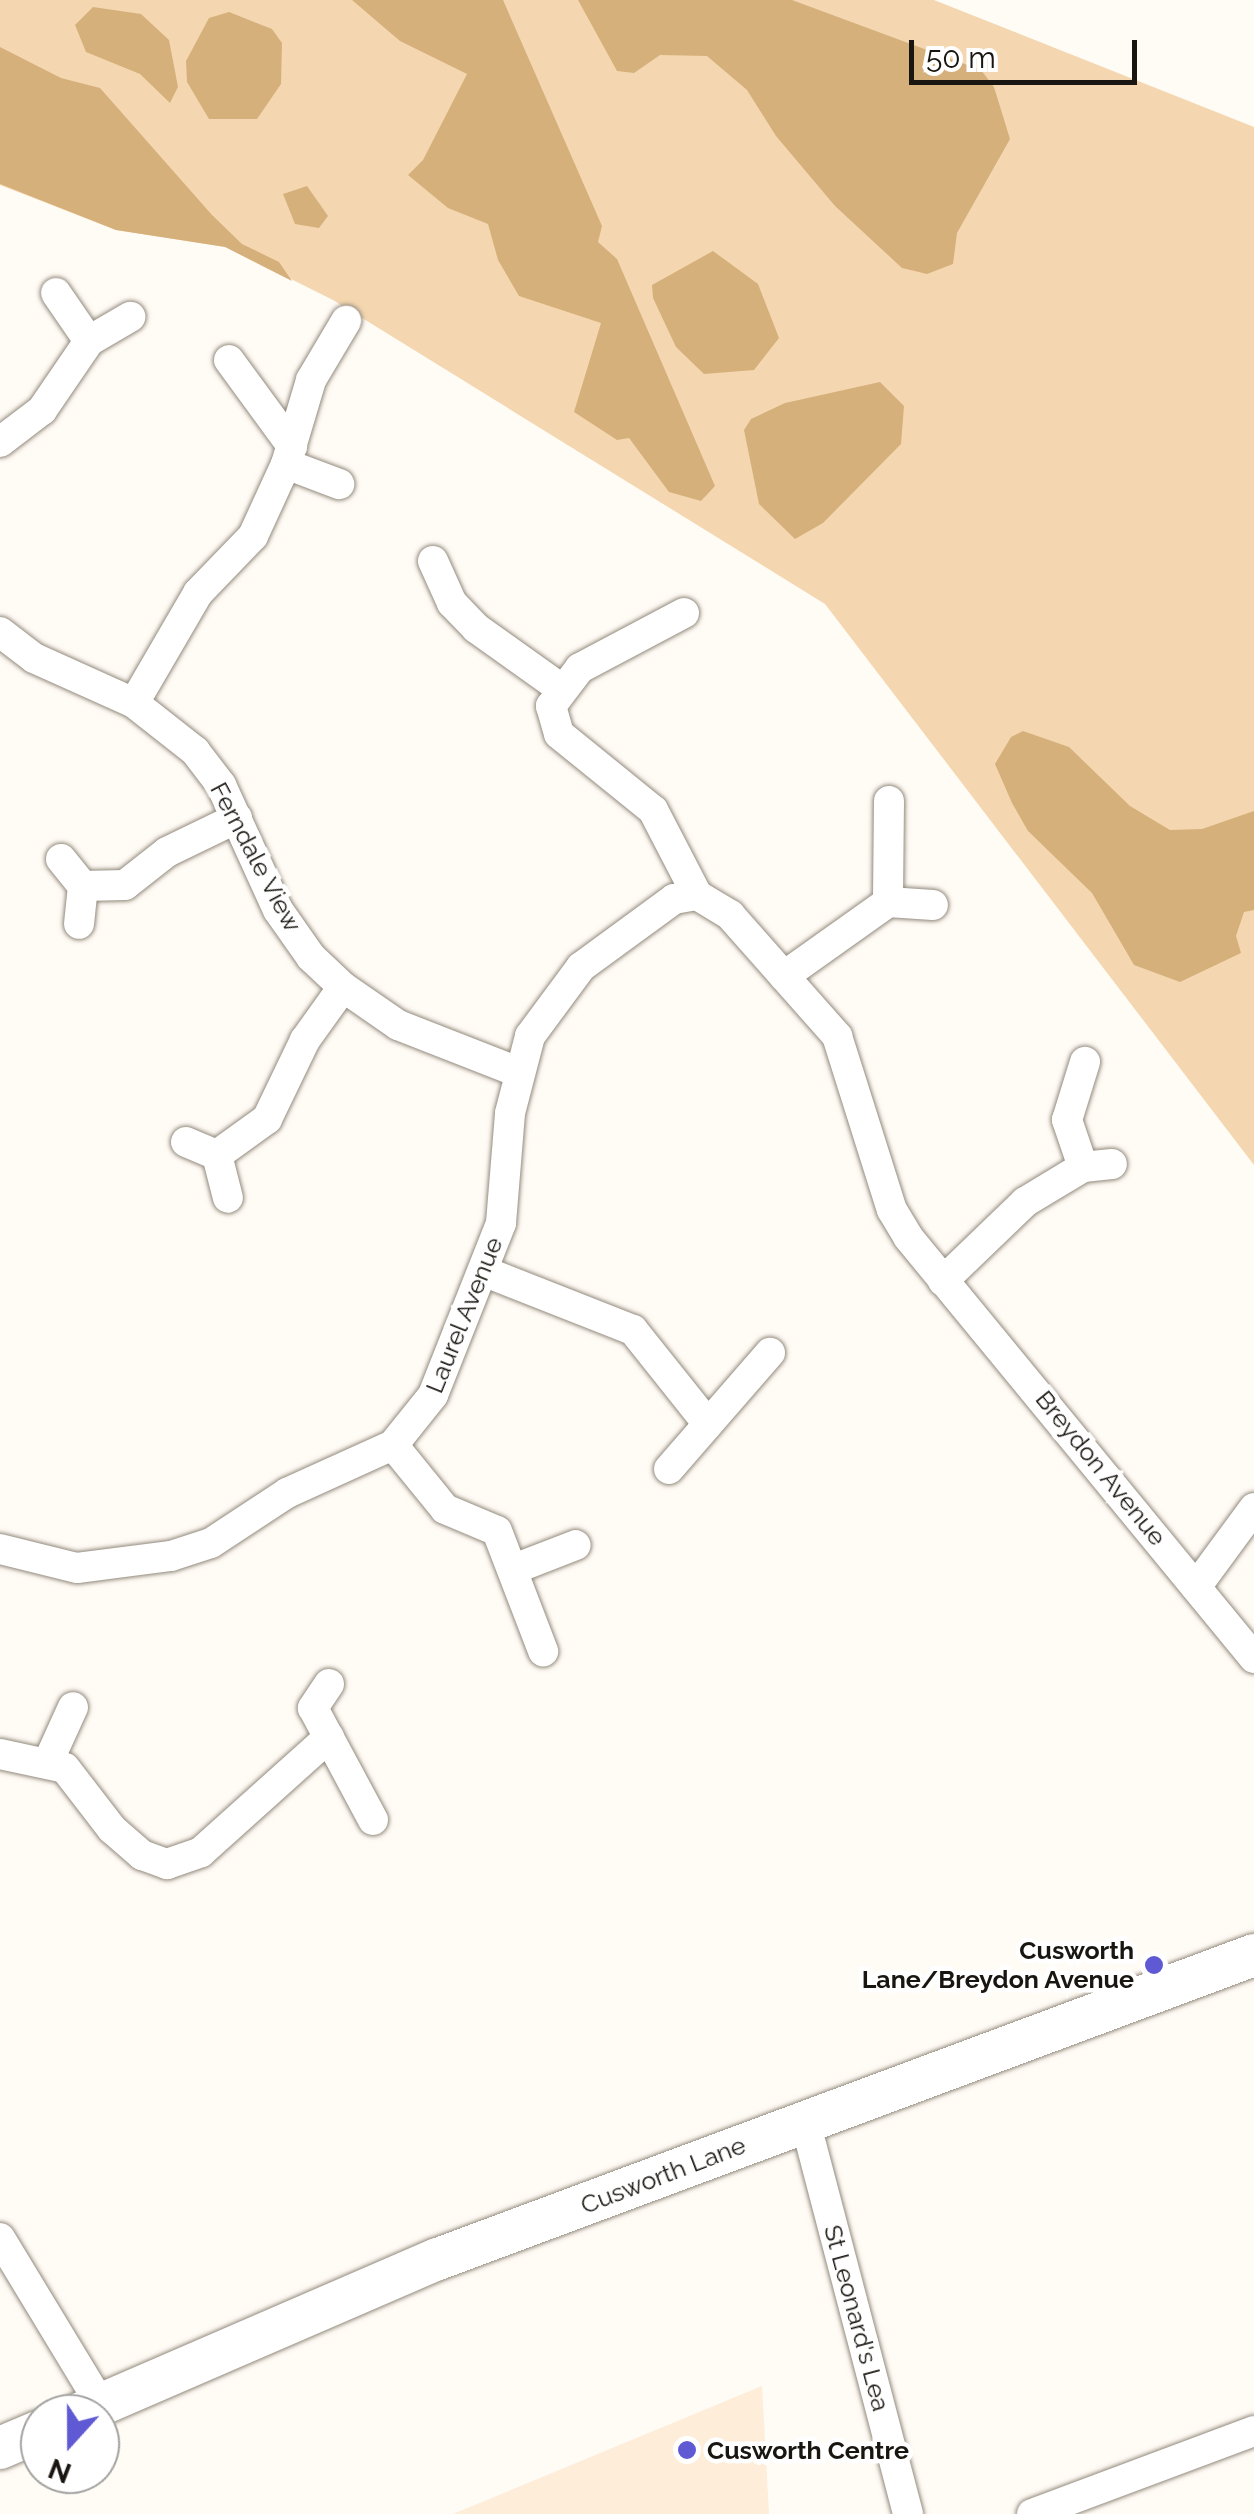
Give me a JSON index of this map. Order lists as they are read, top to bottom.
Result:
{
  "streets": {
    "street": [
      "Ferndale View",
      "Laurel Avenue",
      "Breydon Avenue",
      "Cusworth Lane",
      "St Leonard's Lea"
    ]
  },
  "crossings": [
    ["Ferndale View", "Laurel Avenue"],
    ["Laurel Avenue", "Breydon Avenue"],
    ["Cusworth Lane", "St Leonard's Lea"]
  ],
  "places": ["Cusworth Lane/Breydon Avenue", "Cusworth Centre"],
  "scale_bar": "50 m",
  "north": "bottom"
}
